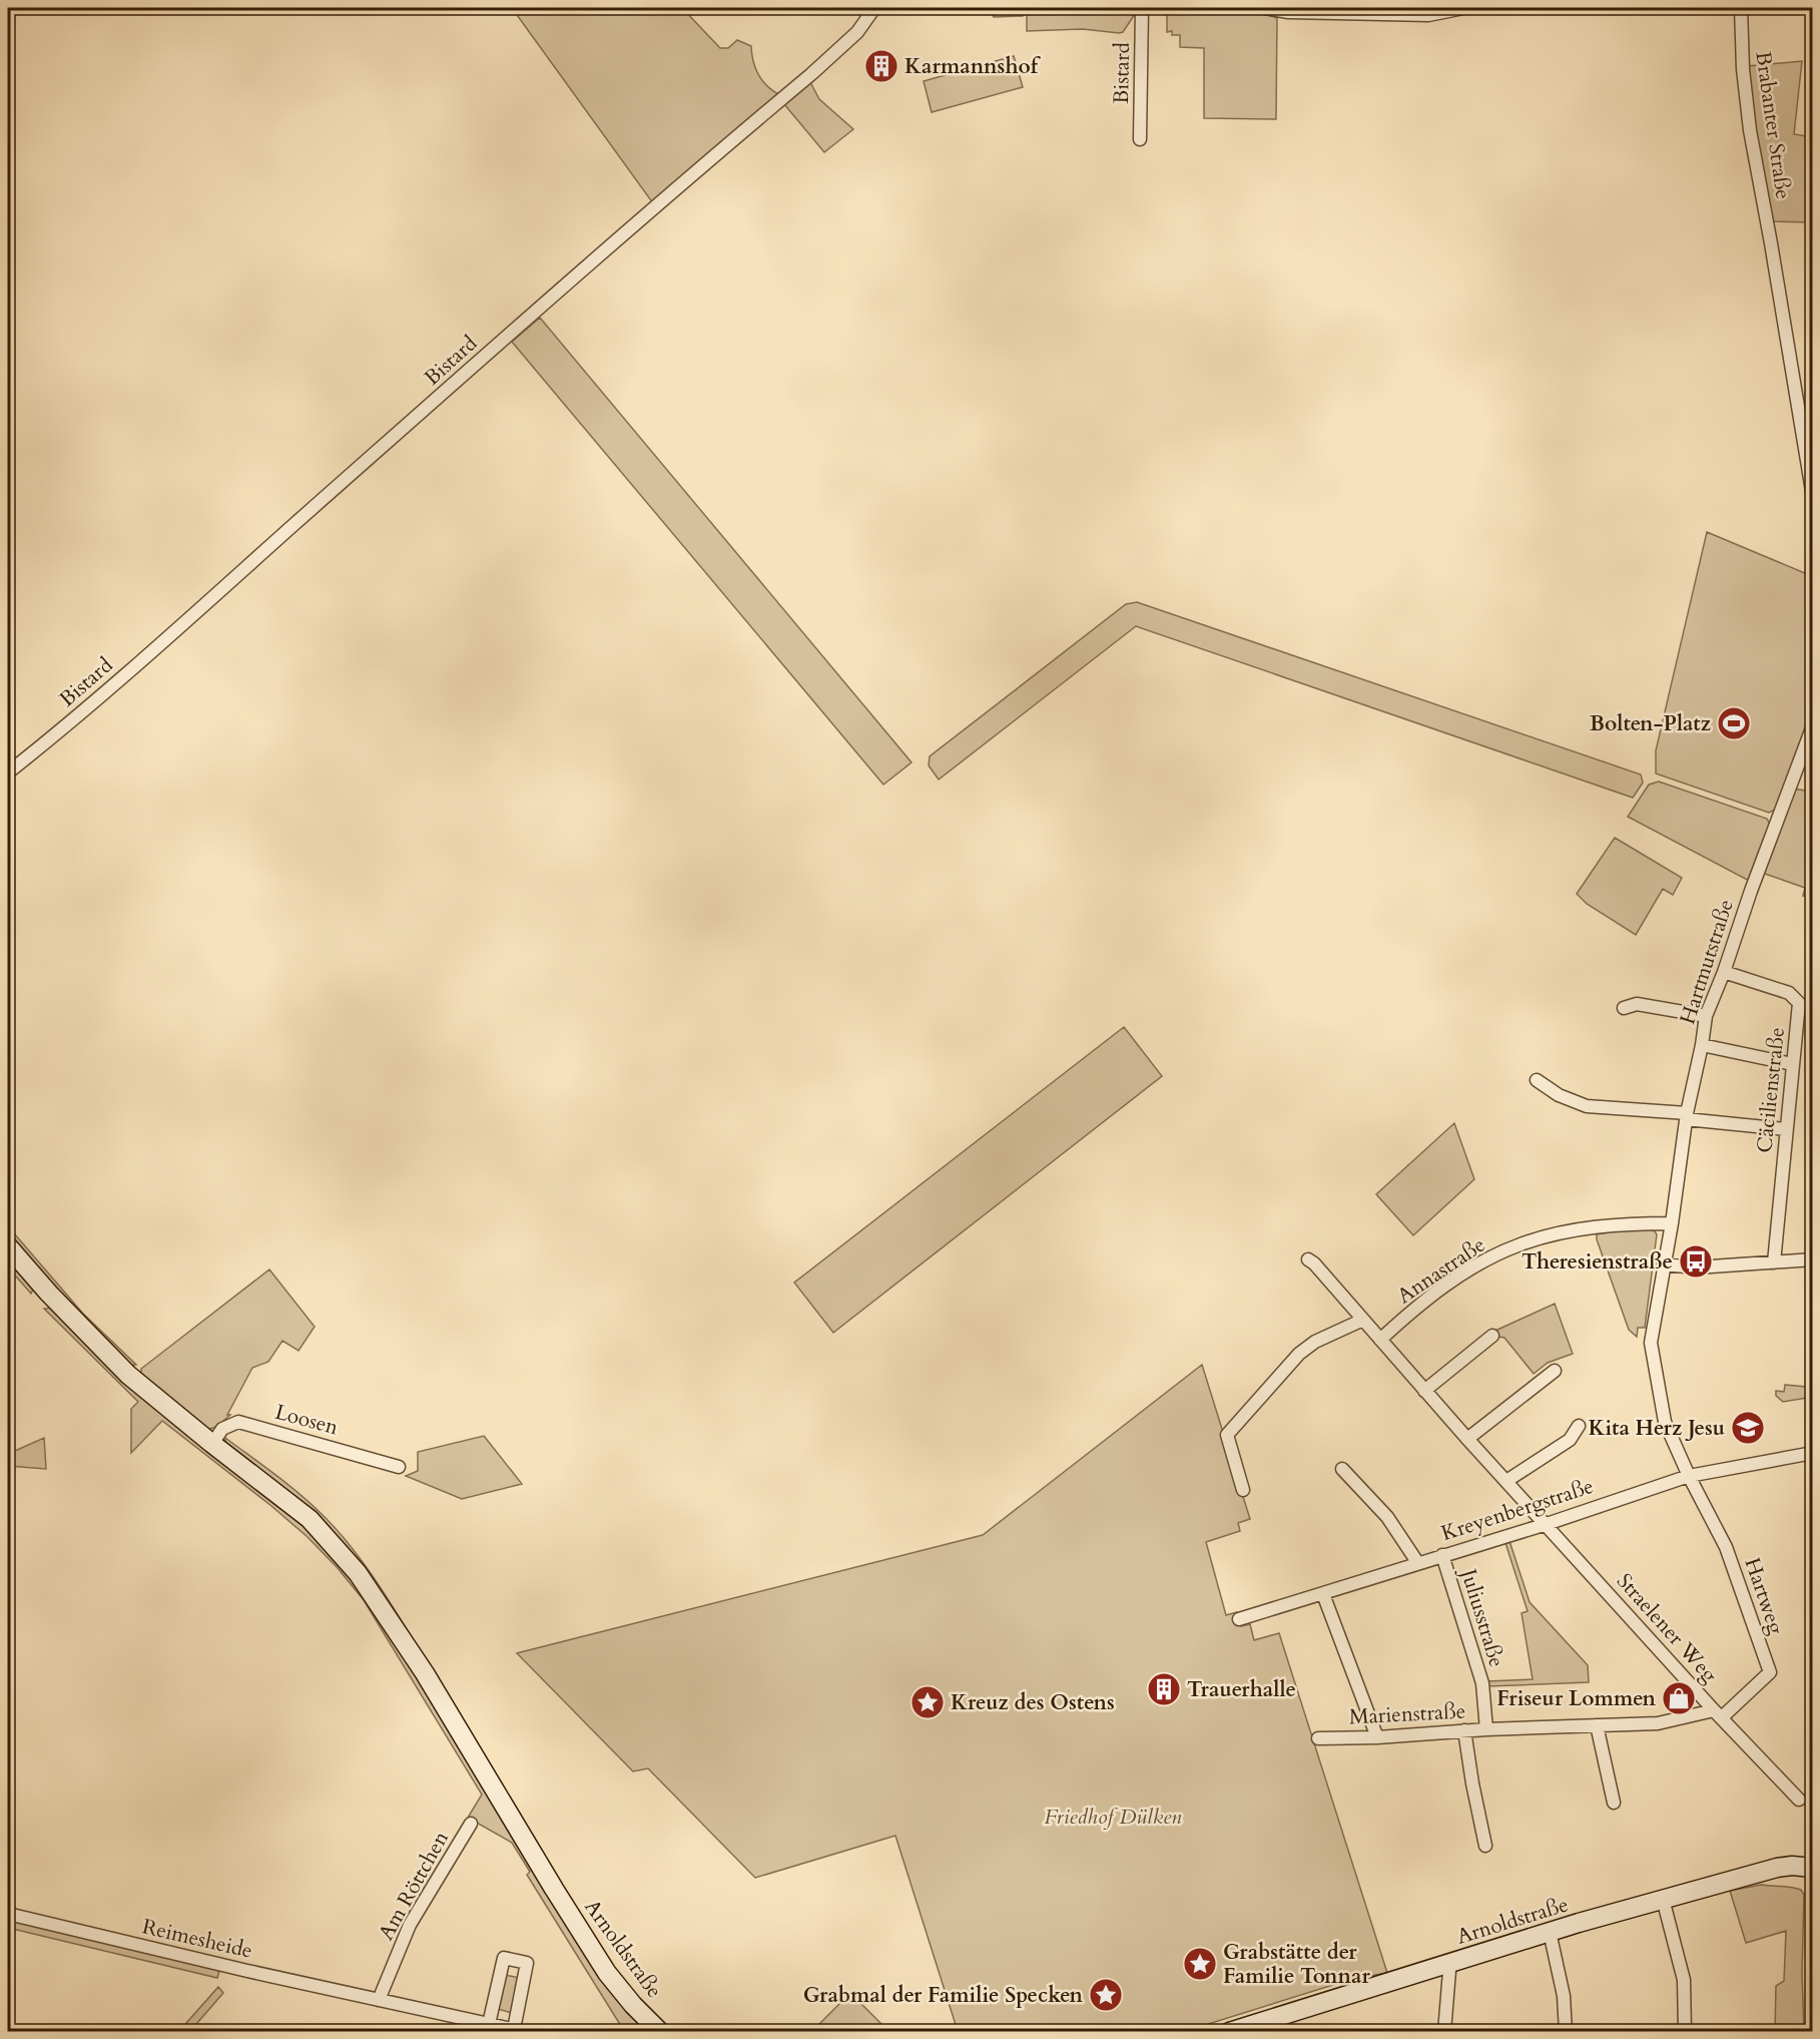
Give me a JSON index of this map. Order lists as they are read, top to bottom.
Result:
{
  "streets": {
    "street": [
      "Bistard",
      "Brabanter Straße",
      "Hartmutstraße",
      "Cäcilienstraße",
      "Annastraße",
      "Loosen",
      "Kreyenbergstraße",
      "Hartweg",
      "Juliusstraße",
      "Straelener Weg",
      "Marienstraße",
      "Am Röttchen",
      "Arnoldstraße",
      "Reimesheide"
    ]
  },
  "crossings": [
    ["Hartmutstraße", "Cäcilienstraße"],
    ["Hartmutstraße", "Annastraße"],
    ["Hartmutstraße", "Kreyenbergstraße"],
    ["Hartmutstraße", "Hartweg"],
    ["Annastraße", "Straelener Weg"],
    ["Loosen", "Arnoldstraße"],
    ["Kreyenbergstraße", "Hartweg"],
    ["Kreyenbergstraße", "Juliusstraße"],
    ["Kreyenbergstraße", "Straelener Weg"],
    ["Hartweg", "Straelener Weg"],
    ["Hartweg", "Marienstraße"],
    ["Juliusstraße", "Marienstraße"],
    ["Straelener Weg", "Marienstraße"],
    ["Am Röttchen", "Reimesheide"]
  ],
  "parks": ["Friedhof Dülken"],
  "places": {
    "building": ["Karmannshof", "Trauerhalle"],
    "sports": ["Bolten-Platz"],
    "bus stop": ["Theresienstraße"],
    "school or university": ["Kita Herz Jesu"],
    "shop": ["Friseur Lommen"],
    "place": ["Kreuz des Ostens", "Grabstätte der Familie Tonnar", "Grabmal der Familie Specken"]
  }
}
